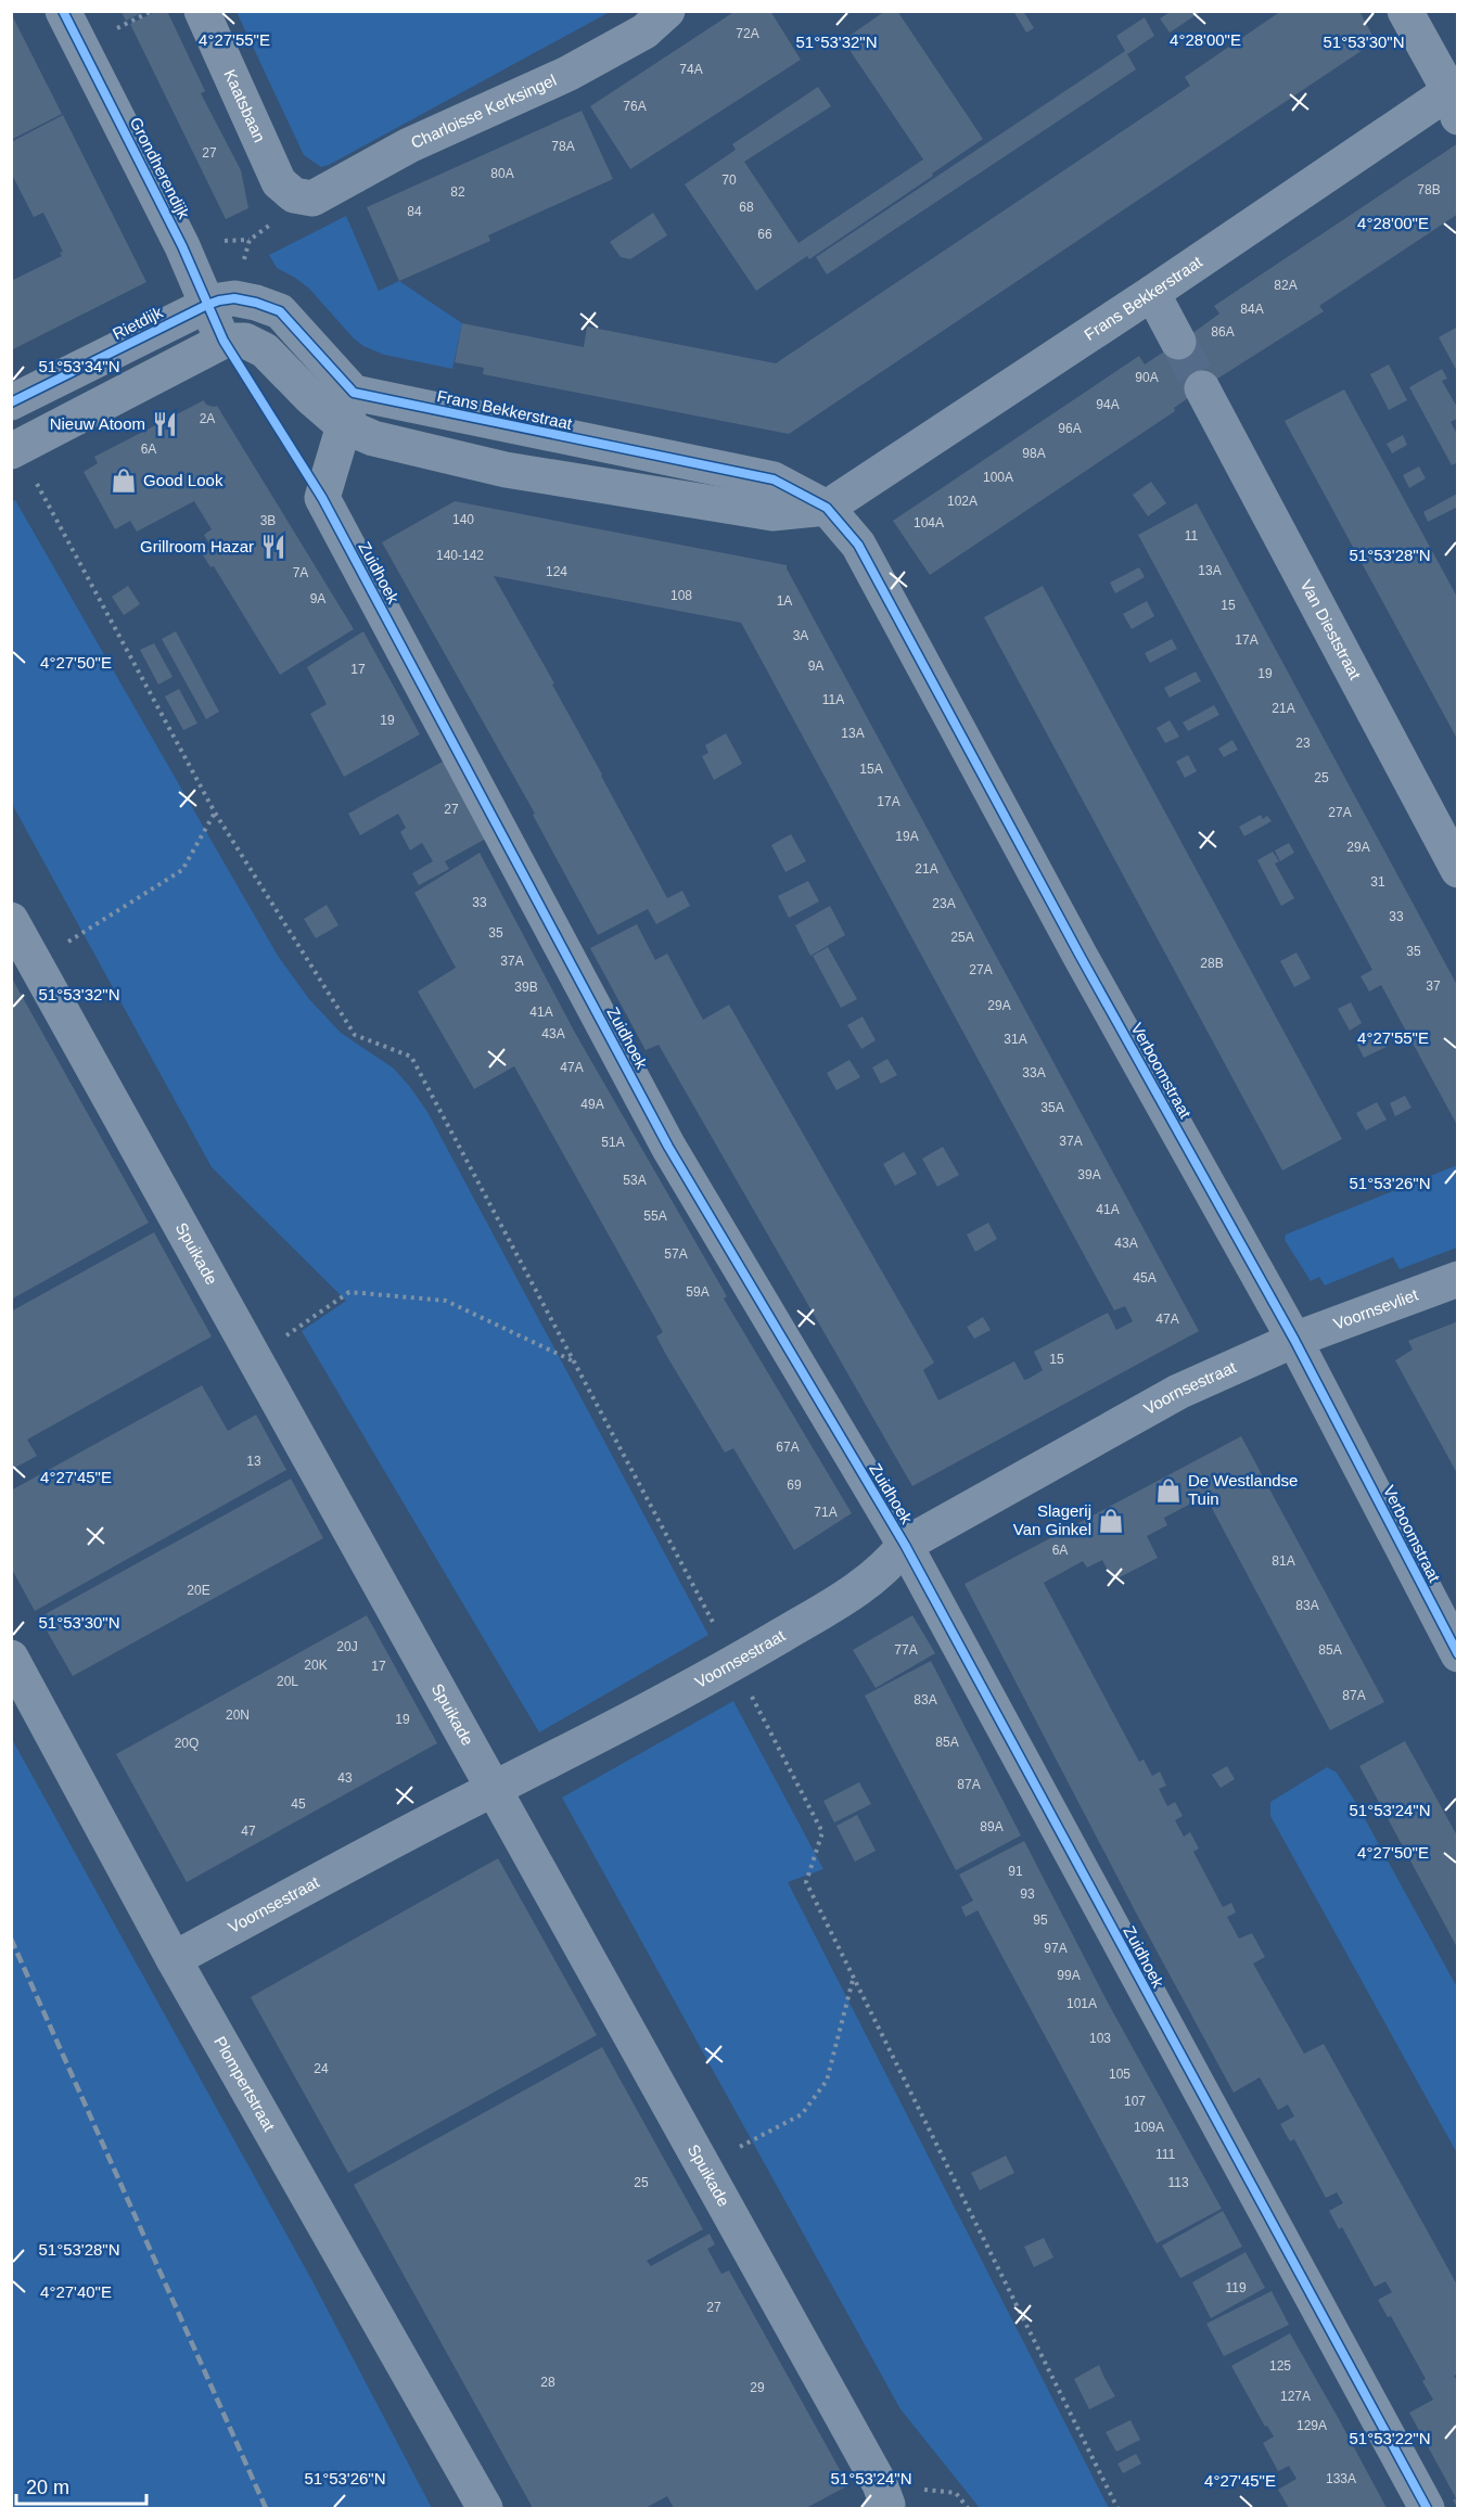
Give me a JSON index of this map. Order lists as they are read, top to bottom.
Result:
{
  "streets": {
    "street": [
      "Kaatsbaan",
      "Charloisse Kerksingel",
      "Grondherendijk",
      "Frans Bekkerstraat",
      "Rietdijk",
      "Zuidhoek",
      "Van Dieststraat",
      "Verboomstraat",
      "Spuikade",
      "Voornsevliet",
      "Voornsestraat",
      "Plompertstraat"
    ]
  },
  "crossings": [
    ["Kaatsbaan", "Charloisse Kerksingel"],
    ["Grondherendijk", "Frans Bekkerstraat"],
    ["Grondherendijk", "Rietdijk"],
    ["Frans Bekkerstraat", "Zuidhoek"],
    ["Frans Bekkerstraat", "Verboomstraat"],
    ["Zuidhoek", "Voornsestraat"],
    ["Verboomstraat", "Voornsevliet"],
    ["Verboomstraat", "Voornsestraat"],
    ["Spuikade", "Voornsestraat"],
    ["Voornsevliet", "Voornsestraat"],
    ["Voornsestraat", "Plompertstraat"]
  ],
  "places": {
    "restaurant": ["Nieuw Atoom", "Grillroom Hazar"],
    "shop": ["Good Look", "De Westlandse Tuin", "Slagerij Van Ginkel"]
  },
  "house_numbers": [
    "72A",
    "74A",
    "76A",
    "78A",
    "27",
    "80A",
    "70",
    "78B",
    "82",
    "68",
    "84",
    "66",
    "82A",
    "84A",
    "86A",
    "90A",
    "94A",
    "2A",
    "96A",
    "6A",
    "98A",
    "100A",
    "102A",
    "140",
    "3B",
    "104A",
    "11",
    "140-142",
    "13A",
    "124",
    "7A",
    "108",
    "9A",
    "1A",
    "15",
    "3A",
    "17A",
    "9A",
    "17",
    "19",
    "11A",
    "21A",
    "19",
    "13A",
    "23",
    "15A",
    "25",
    "17A",
    "27",
    "27A",
    "19A",
    "29A",
    "21A",
    "31",
    "33",
    "23A",
    "33",
    "35",
    "25A",
    "35",
    "37A",
    "28B",
    "27A",
    "37",
    "39B",
    "29A",
    "41A",
    "43A",
    "31A",
    "47A",
    "33A",
    "49A",
    "35A",
    "37A",
    "51A",
    "39A",
    "53A",
    "41A",
    "55A",
    "43A",
    "57A",
    "45A",
    "59A",
    "47A",
    "15",
    "67A",
    "13",
    "69",
    "71A",
    "6A",
    "81A",
    "20E",
    "83A",
    "20J",
    "77A",
    "85A",
    "20K",
    "17",
    "20L",
    "87A",
    "83A",
    "20N",
    "19",
    "85A",
    "20Q",
    "43",
    "87A",
    "45",
    "89A",
    "47",
    "91",
    "93",
    "95",
    "97A",
    "99A",
    "101A",
    "103",
    "24",
    "105",
    "107",
    "109A",
    "111",
    "25",
    "113",
    "119",
    "27",
    "125",
    "28",
    "29",
    "127A",
    "129A",
    "133A"
  ],
  "scale_bar": "20 m",
  "coordinates": [
    "4°27'55\"E",
    "4°28'00\"E",
    "51°53'32\"N",
    "51°53'30\"N",
    "51°53'34\"N",
    "51°53'28\"N",
    "4°27'50\"E",
    "51°53'26\"N",
    "4°27'45\"E",
    "51°53'24\"N",
    "4°27'40\"E",
    "51°53'22\"N"
  ]
}
